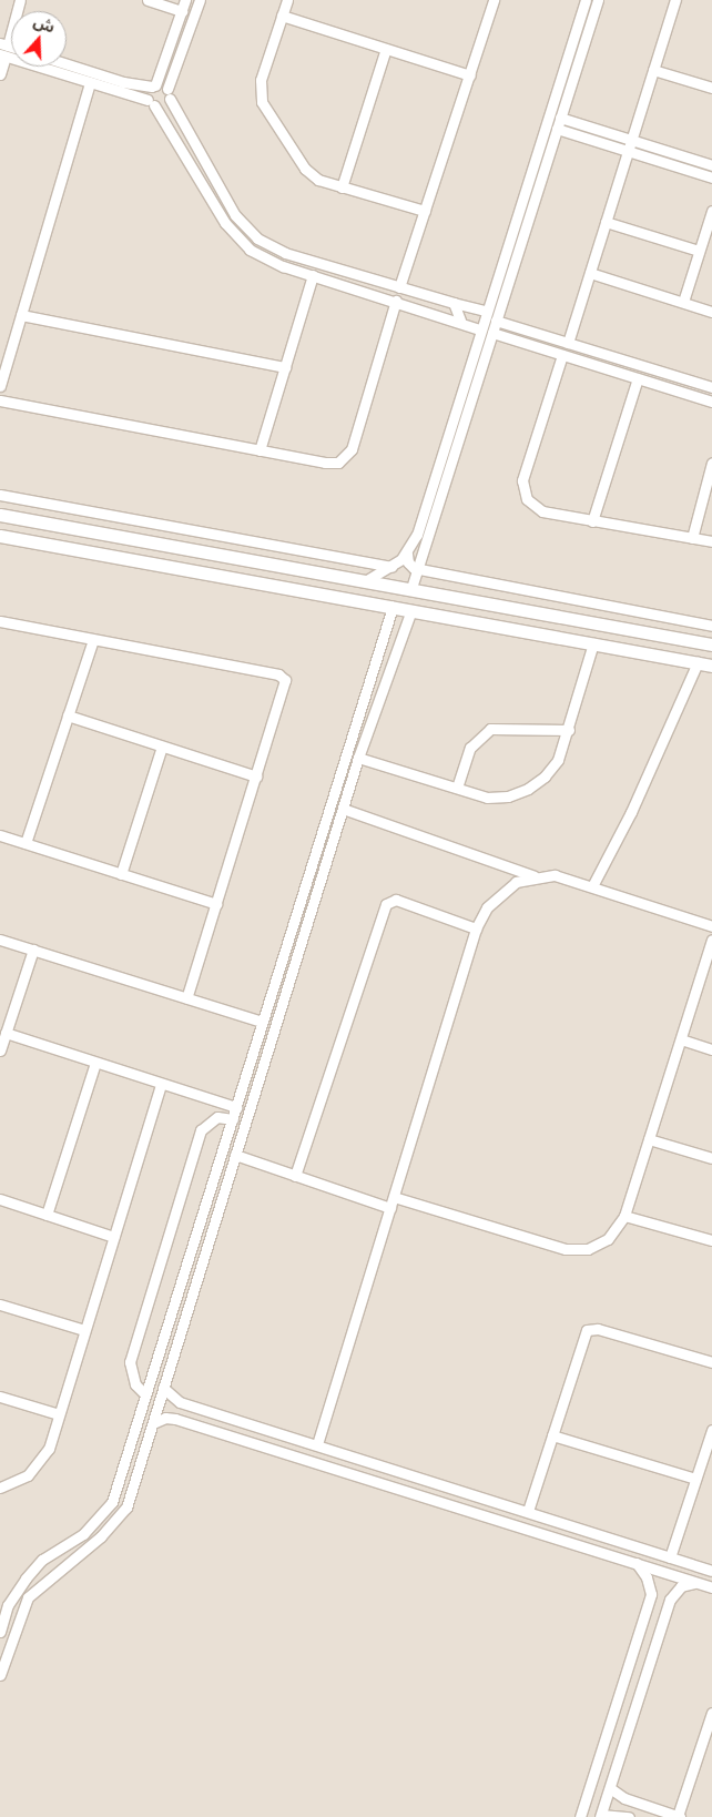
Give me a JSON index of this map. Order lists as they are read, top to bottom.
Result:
{
  "north": "top"
}
